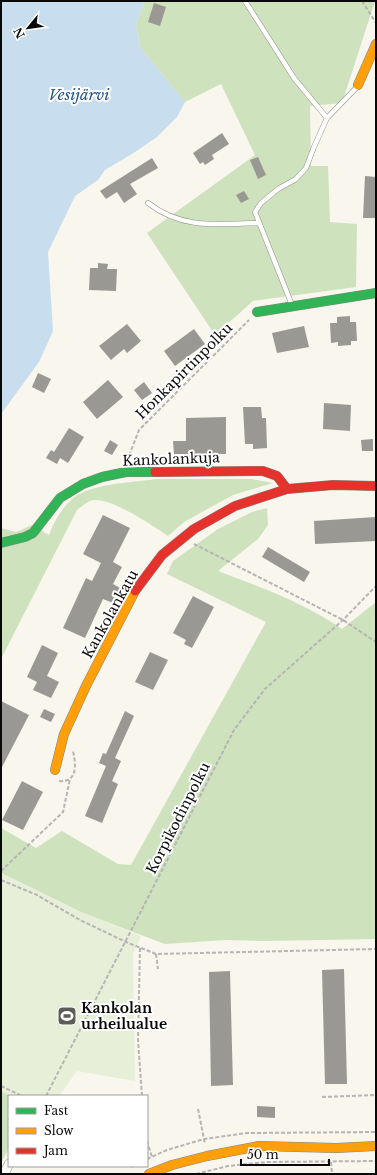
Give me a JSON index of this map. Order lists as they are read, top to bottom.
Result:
{
  "streets": {
    "street": ["Kankolankuja", "Kankolankatu"],
    "path": ["Honkapirtinpolku", "Korpikodinpolku"]
  },
  "crossings": [
    ["Honkapirtinpolku", "Kankolankuja"],
    ["Kankolankuja", "Kankolankatu"]
  ],
  "water": ["Vesijärvi"],
  "places": {
    "sports": ["Kankolan urheilualue"]
  },
  "legend": ["Fast", "Slow", "Jam"],
  "scale_bar": "50 m",
  "north": "bottom left"
}
